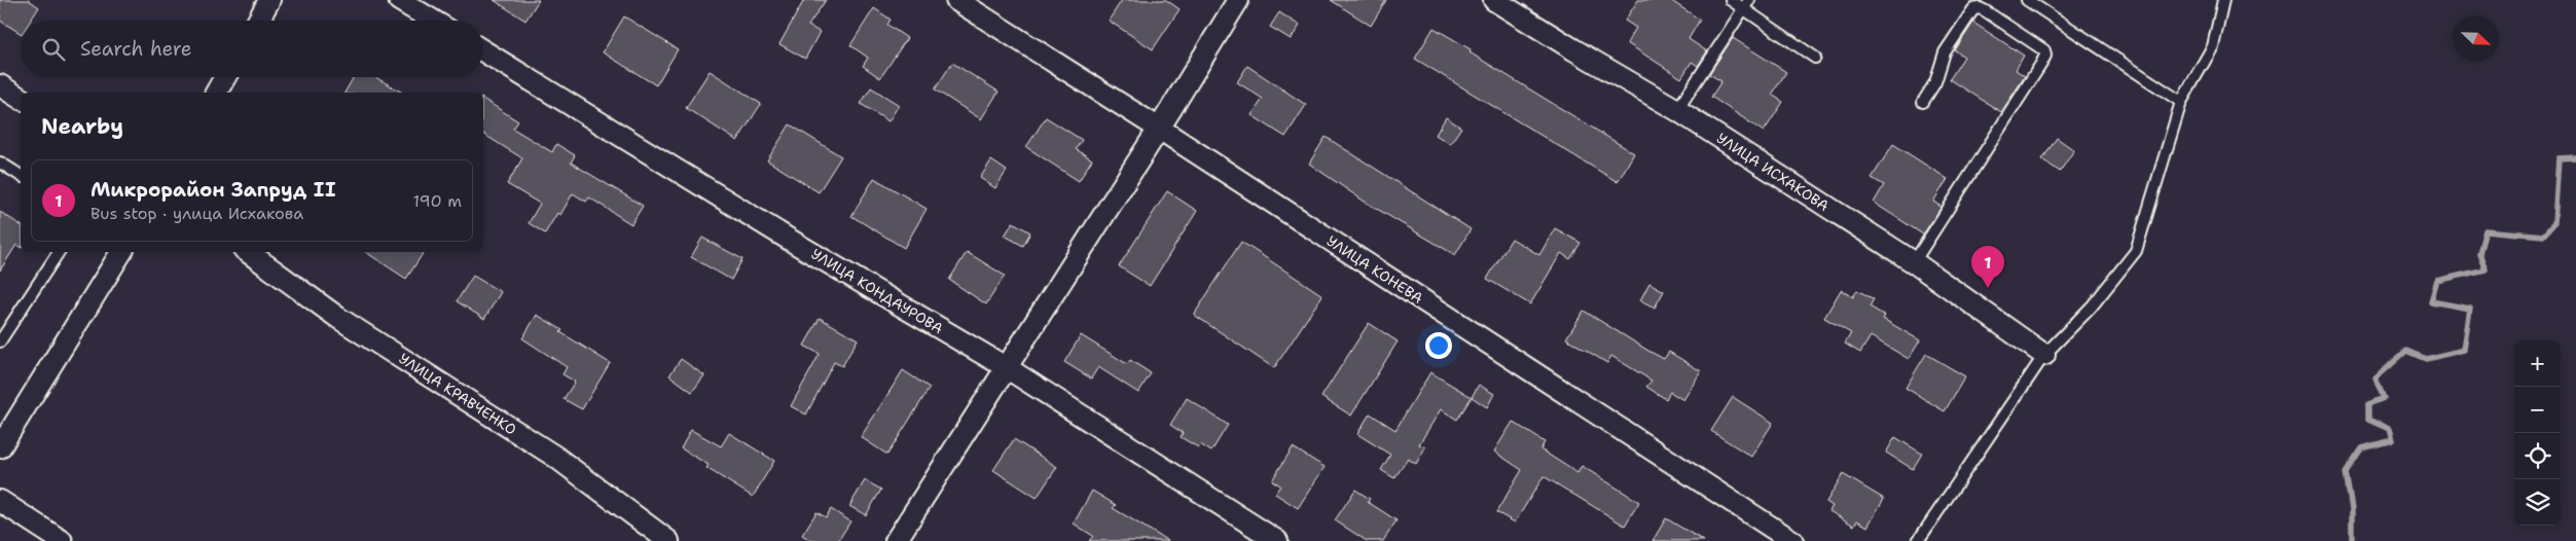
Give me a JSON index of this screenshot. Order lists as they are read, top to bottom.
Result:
{
  "streets": {
    "street": [
      "УЛИЦА ИСХАКОВА",
      "УЛИЦА КОНЕВА",
      "УЛИЦА КОНДАУРОВА",
      "УЛИЦА КРАВЧЕНКО"
    ]
  },
  "north": "bottom right",
  "page": {
    "search": "Search here",
    "heading": "Nearby",
    "list": [
      {
        "mark": "1",
        "name": "Микрорайон Запруд II",
        "note": "Bus stop · улица Исхакова",
        "value": "190 m"
      }
    ],
    "pins": "1",
    "map_buttons": ["+", "−"]
  }
}
